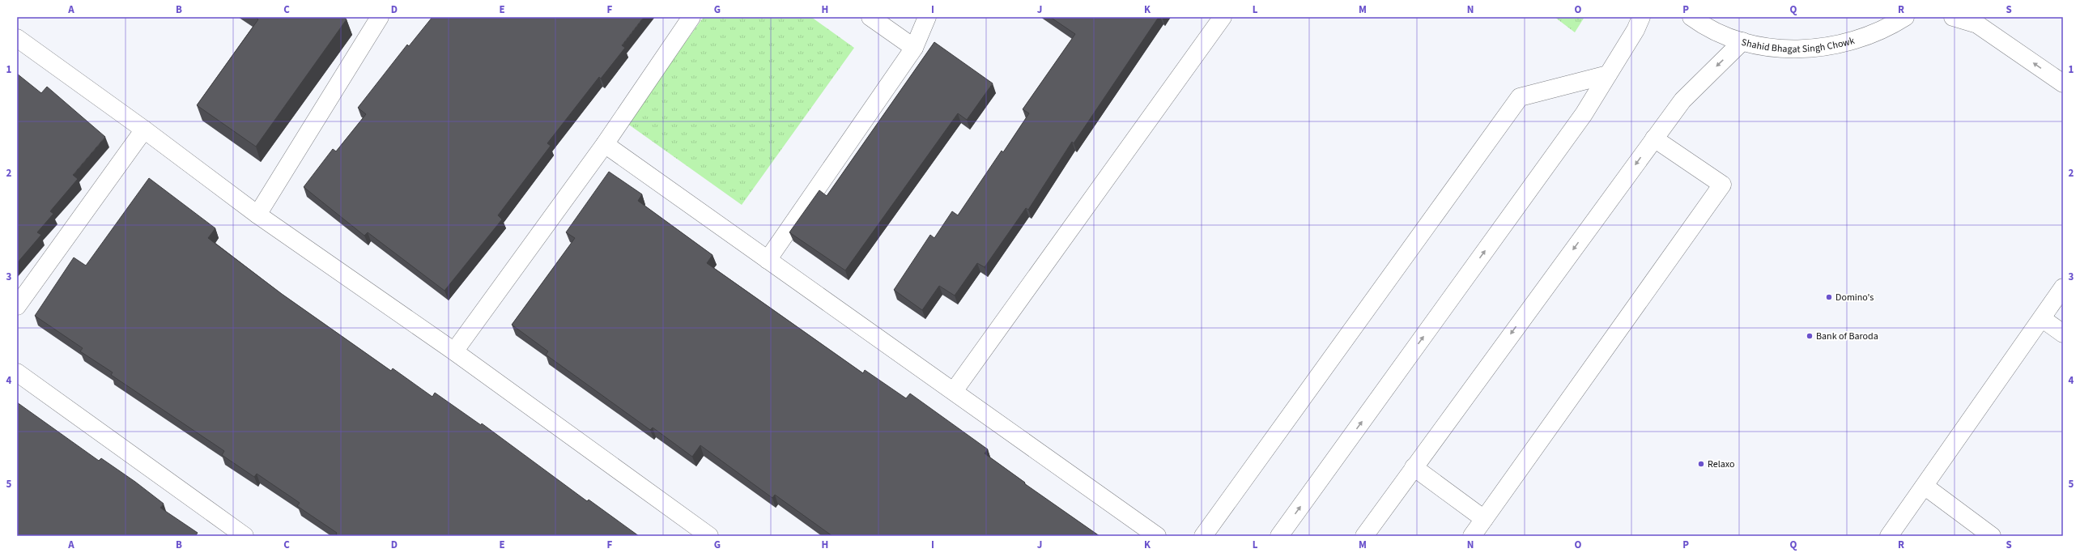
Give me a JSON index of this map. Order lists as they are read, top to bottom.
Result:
{
  "streets": {
    "street": ["Shahid Bhagat Singh Chowk"]
  },
  "places": ["Domino's", "Bank of Baroda", "Relaxo"],
  "grid": {
    "columns": [
      "A",
      "B",
      "C",
      "D",
      "E",
      "F",
      "G",
      "H",
      "I",
      "J",
      "K",
      "L",
      "M",
      "N",
      "O",
      "P",
      "Q",
      "R",
      "S"
    ],
    "rows": [
      "1",
      "2",
      "3",
      "4",
      "5"
    ]
  }
}
